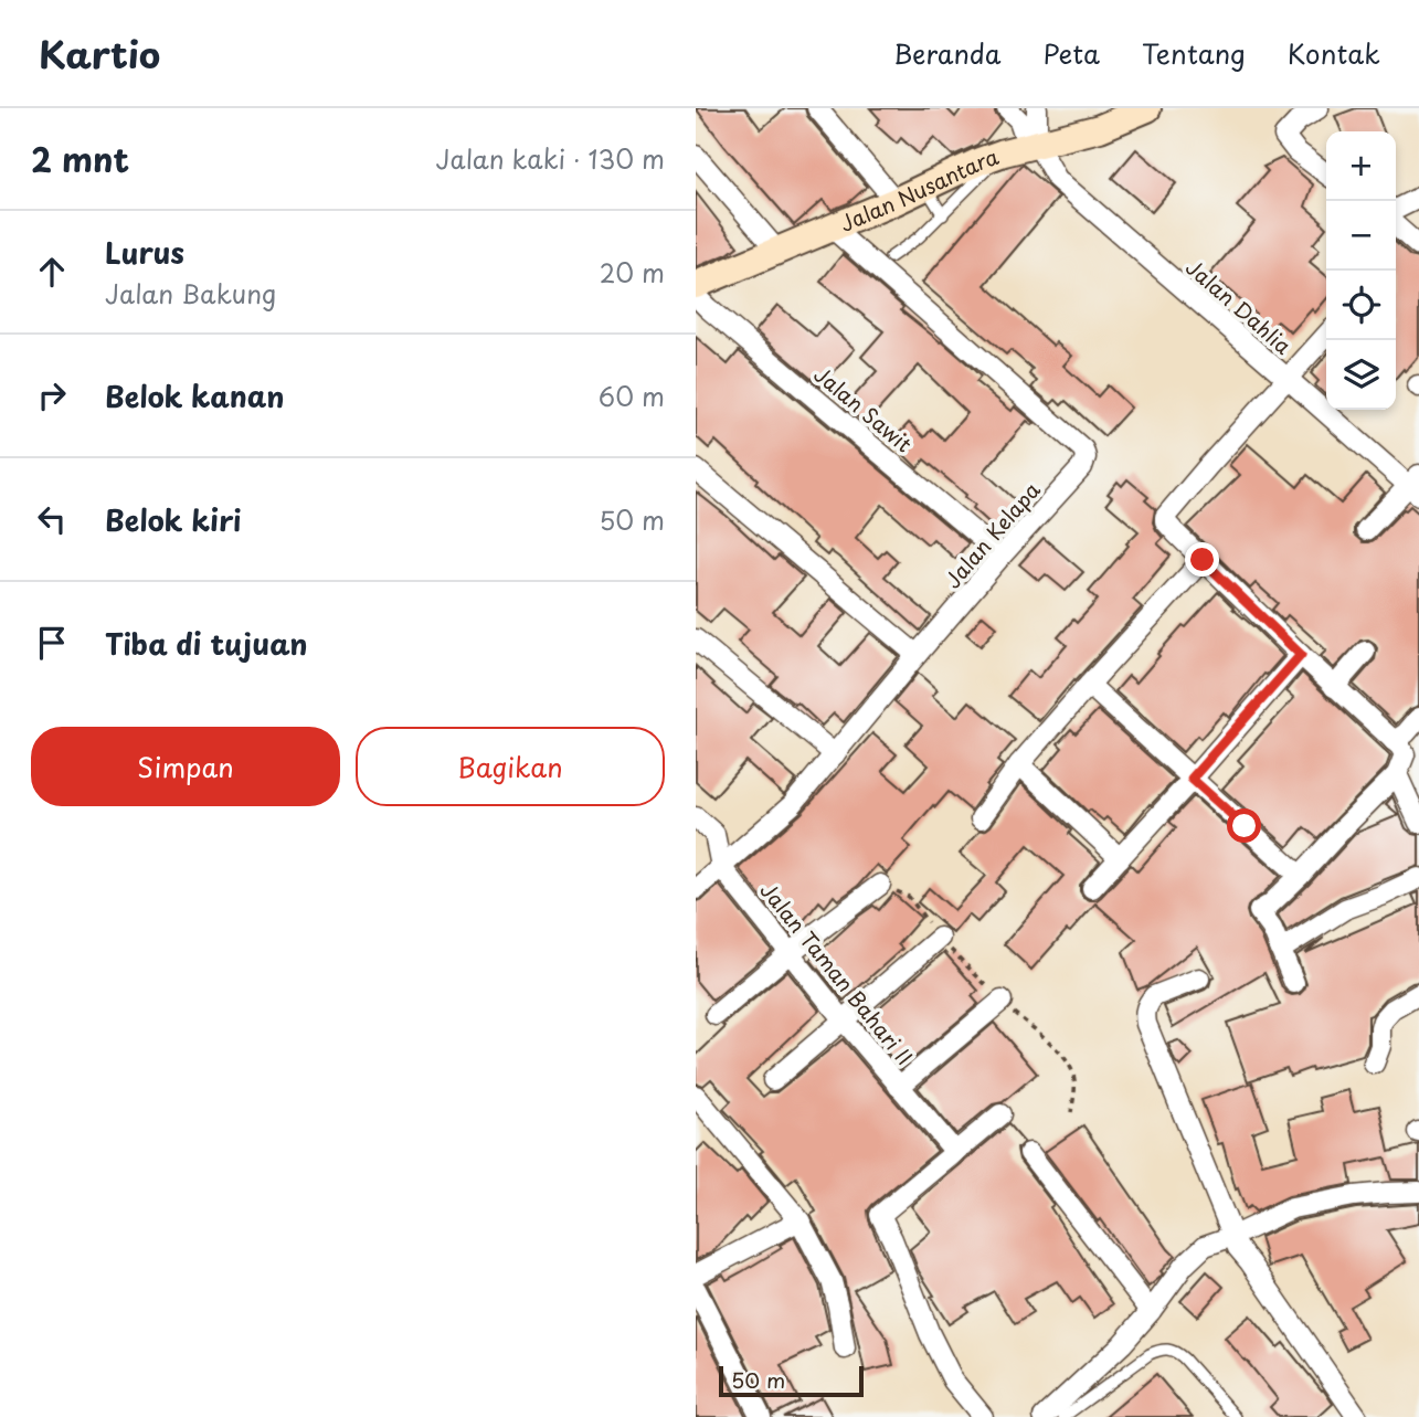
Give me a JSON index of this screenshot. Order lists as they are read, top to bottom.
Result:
{
  "streets": {
    "main road": ["Jalan Nusantara"],
    "street": [
      "Jalan Dahlia",
      "Jalan Sawit",
      "Jalan Kelapa",
      "Jalan Taman Bahari II"
    ]
  },
  "crossings": [
    ["Jalan Nusantara", "Jalan Dahlia"],
    ["Jalan Nusantara", "Jalan Kelapa"],
    ["Jalan Sawit", "Jalan Kelapa"],
    ["Jalan Kelapa", "Jalan Taman Bahari II"]
  ],
  "scale_bar": "50 m",
  "page": {
    "header": "Kartio",
    "nav": [
      "Beranda",
      "Peta",
      "Tentang",
      "Kontak"
    ],
    "heading": ["2 mnt", "Jalan kaki · 130 m"],
    "map_buttons": ["+", "−"],
    "list": [
      ["Lurus", "Jalan Bakung", "20 m"],
      ["Belok kanan", "60 m"],
      ["Belok kiri", "50 m"],
      "Tiba di tujuan"
    ],
    "buttons": ["Simpan", "Bagikan"],
    "scale": "50 m"
  }
}
